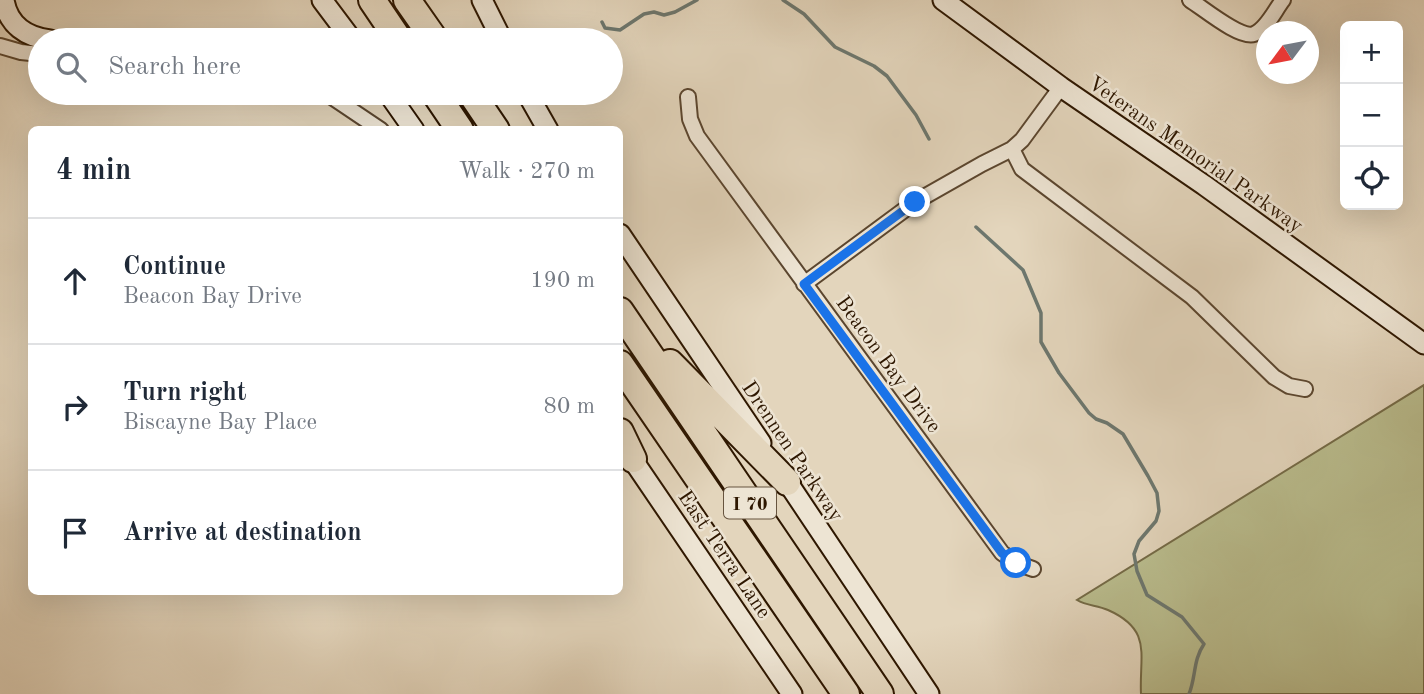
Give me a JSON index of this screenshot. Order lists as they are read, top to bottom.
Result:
{
  "streets": {
    "highway": ["I 70"],
    "main road": ["Veterans Memorial Parkway", "Drennen Parkway", "East Terra Lane"],
    "street": ["Beacon Bay Drive"]
  },
  "north": "bottom left",
  "page": {
    "map_buttons": ["+", "−"],
    "search": "Search here",
    "heading": ["4 min", "Walk · 270 m"],
    "list": [
      ["Continue", "Beacon Bay Drive", "190 m"],
      ["Turn right", "Biscayne Bay Place", "80 m"],
      "Arrive at destination"
    ]
  }
}
